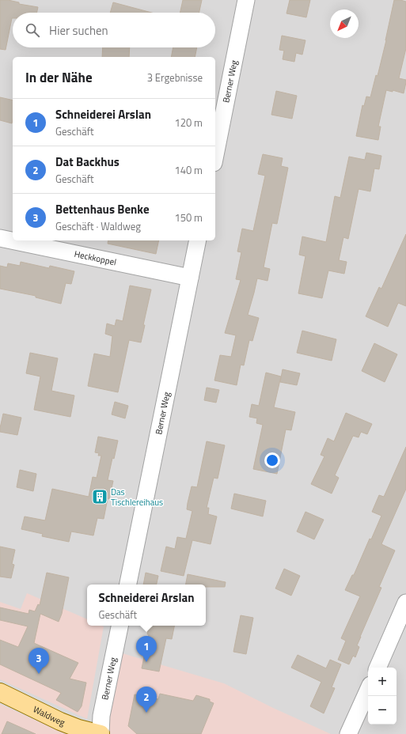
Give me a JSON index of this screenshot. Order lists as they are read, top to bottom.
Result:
{
  "streets": {
    "main road": ["Waldweg"],
    "street": ["Berner Weg", "Heckkoppel"]
  },
  "crossings": [
    ["Berner Weg", "Heckkoppel"],
    ["Berner Weg", "Waldweg"]
  ],
  "places": {
    "building": ["Das Tischlereihaus"]
  },
  "north": "bottom left",
  "page": {
    "search": "Hier suchen",
    "heading": ["In der Nähe", "3 Ergebnisse"],
    "list": [
      {
        "mark": "1",
        "name": "Schneiderei Arslan",
        "note": "Geschäft",
        "value": "120 m"
      },
      {
        "mark": "2",
        "name": "Dat Backhus",
        "note": "Geschäft",
        "value": "140 m"
      },
      {
        "mark": "3",
        "name": "Bettenhaus Benke",
        "note": "Geschäft · Waldweg",
        "value": "150 m"
      }
    ],
    "popup": ["Schneiderei Arslan", "Geschäft"],
    "pins": ["1", "3", "2"],
    "map_buttons": ["+", "−"]
  }
}
